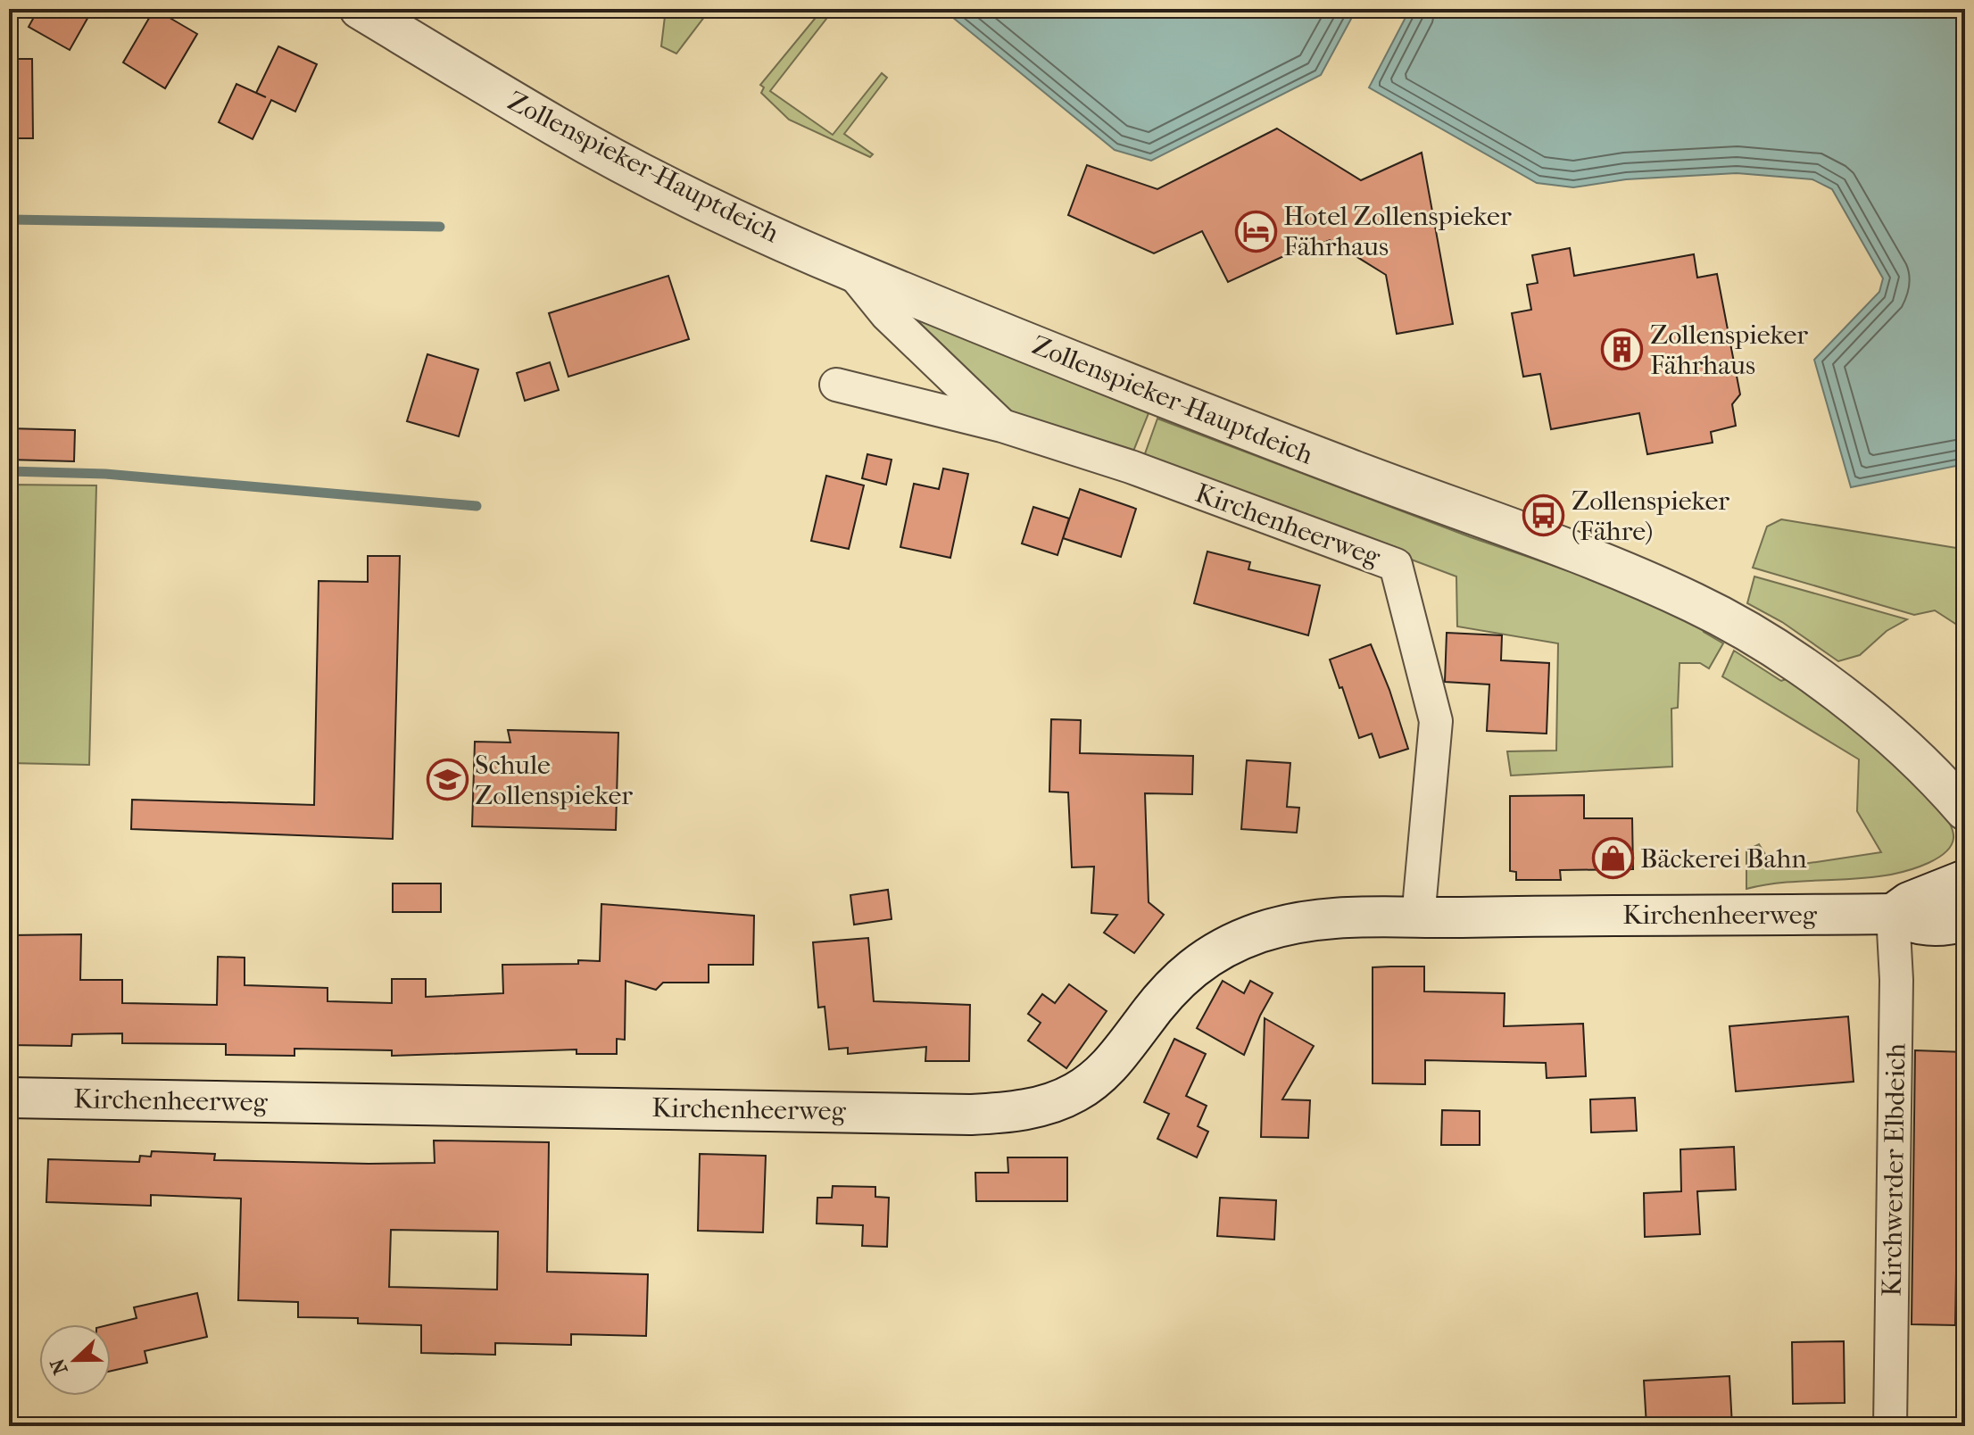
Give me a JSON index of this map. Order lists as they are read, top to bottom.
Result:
{
  "streets": {
    "main road": ["Zollenspieker-Hauptdeich", "Kirchenheerweg"],
    "street": ["Kirchwerder Elbdeich"]
  },
  "crossings": [
    ["Zollenspieker-Hauptdeich", "Kirchenheerweg"],
    ["Kirchenheerweg", "Kirchwerder Elbdeich"]
  ],
  "places": {
    "hotel": ["Hotel Zollenspieker Fährhaus"],
    "building": ["Zollenspieker Fährhaus"],
    "bus stop": ["Zollenspieker (Fähre)"],
    "school or university": ["Schule Zollenspieker"],
    "shop": ["Bäckerei Bahn"]
  },
  "north": "left"
}
